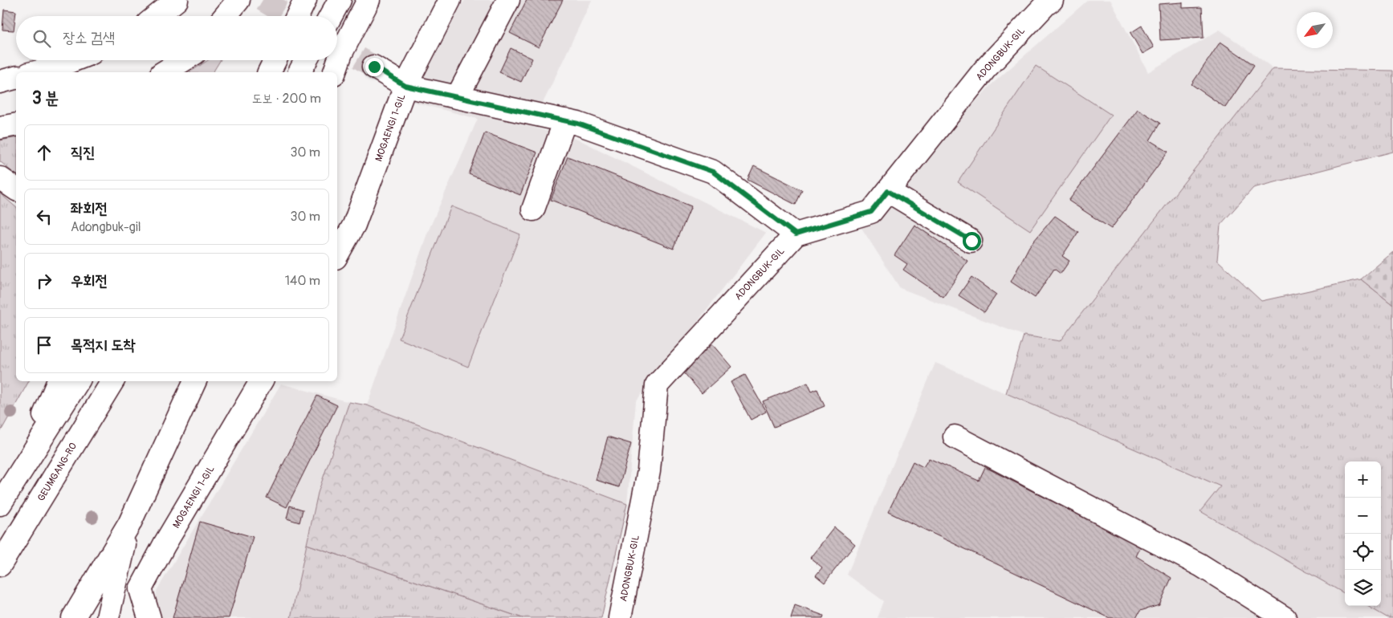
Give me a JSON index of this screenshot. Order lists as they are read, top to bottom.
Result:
{
  "streets": {
    "main road": ["ADONGBUK-GIL", "MOGAENGI 1-GIL", "GEUMGANG-RO"]
  },
  "north": "bottom left",
  "page": {
    "search": "장소 검색",
    "heading": ["3 분", "도보 · 200 m"],
    "list": [
      ["직진", "30 m"],
      ["좌회전", "Adongbuk-gil", "30 m"],
      ["우회전", "140 m"],
      "목적지 도착"
    ],
    "map_buttons": ["+", "−"]
  }
}
